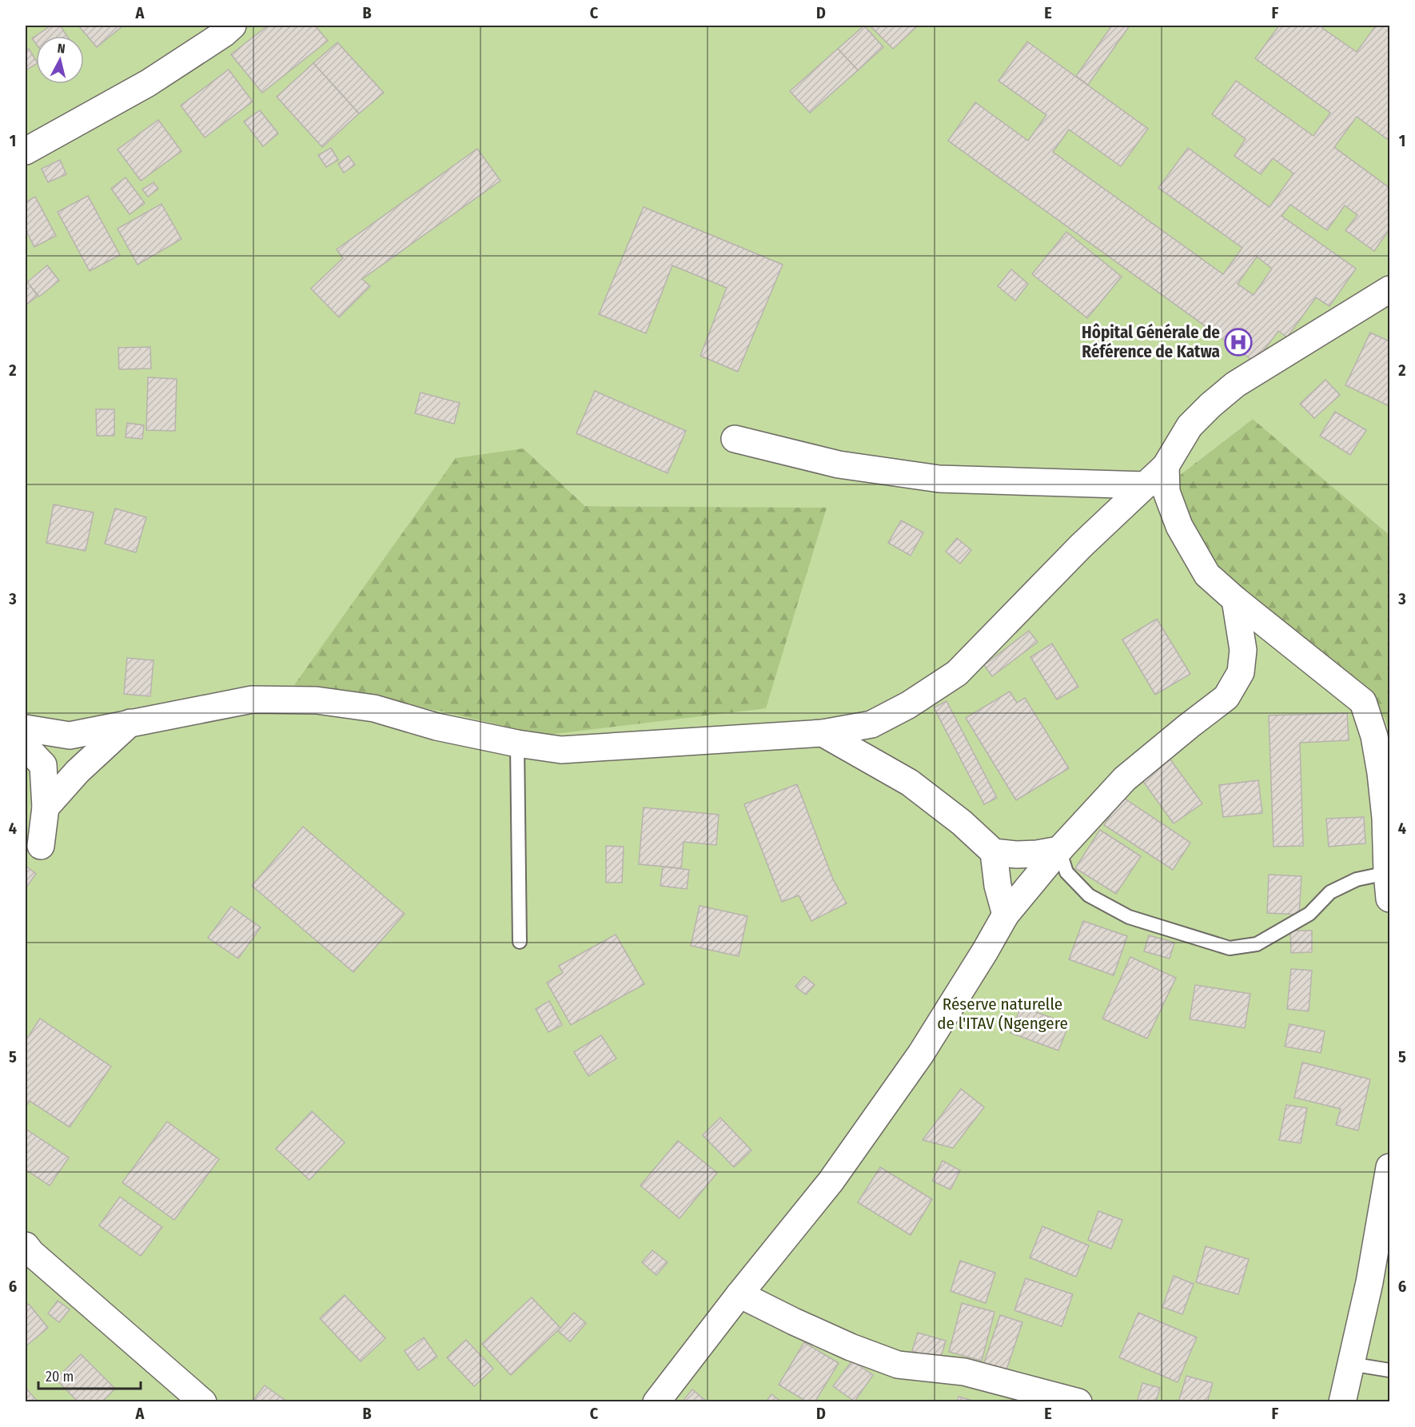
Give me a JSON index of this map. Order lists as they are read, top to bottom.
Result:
{
  "parks": ["Réserve naturelle de l'ITAV (Ngengere"],
  "places": {
    "hospital": ["Hôpital Générale de Référence de Katwa"]
  },
  "scale_bar": "20 m",
  "north": "top",
  "grid": {
    "columns": [
      "A",
      "B",
      "C",
      "D",
      "E",
      "F"
    ],
    "rows": [
      "1",
      "2",
      "3",
      "4",
      "5",
      "6"
    ]
  }
}
